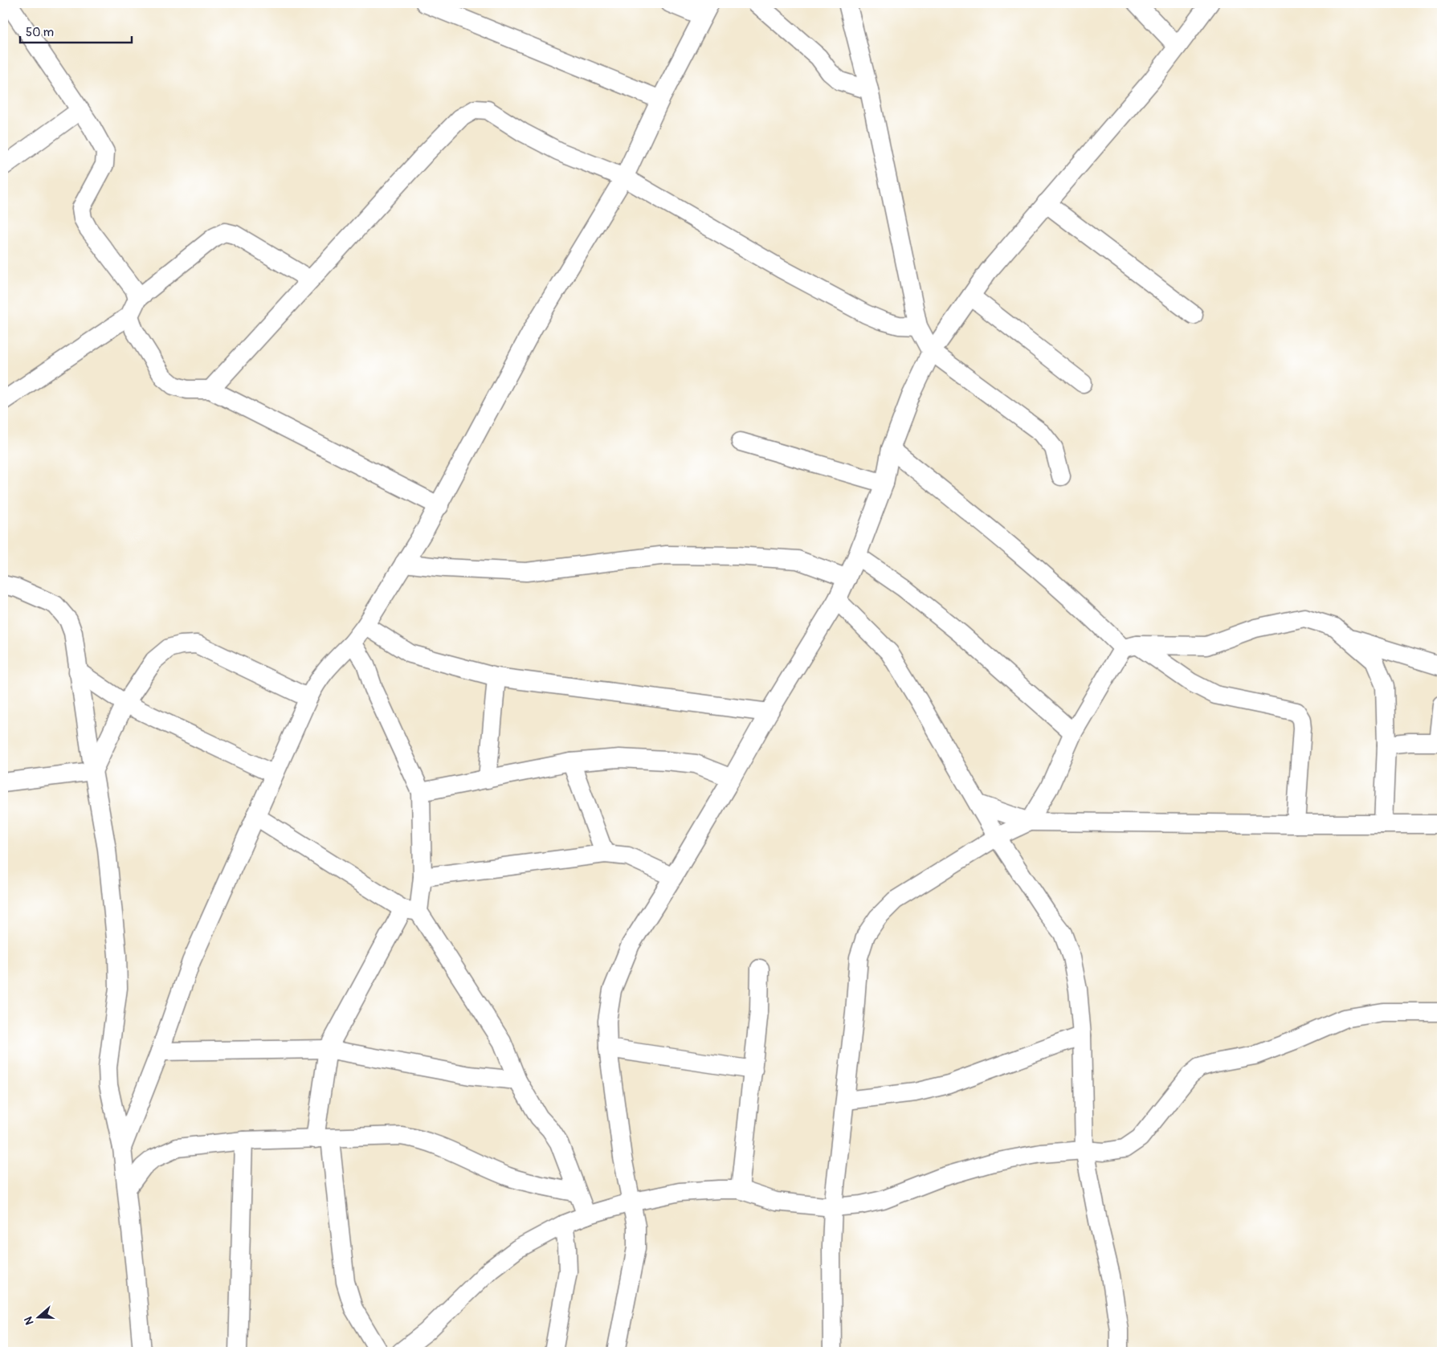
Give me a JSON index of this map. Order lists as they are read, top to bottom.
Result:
{
  "scale_bar": "50 m",
  "north": "left"
}
